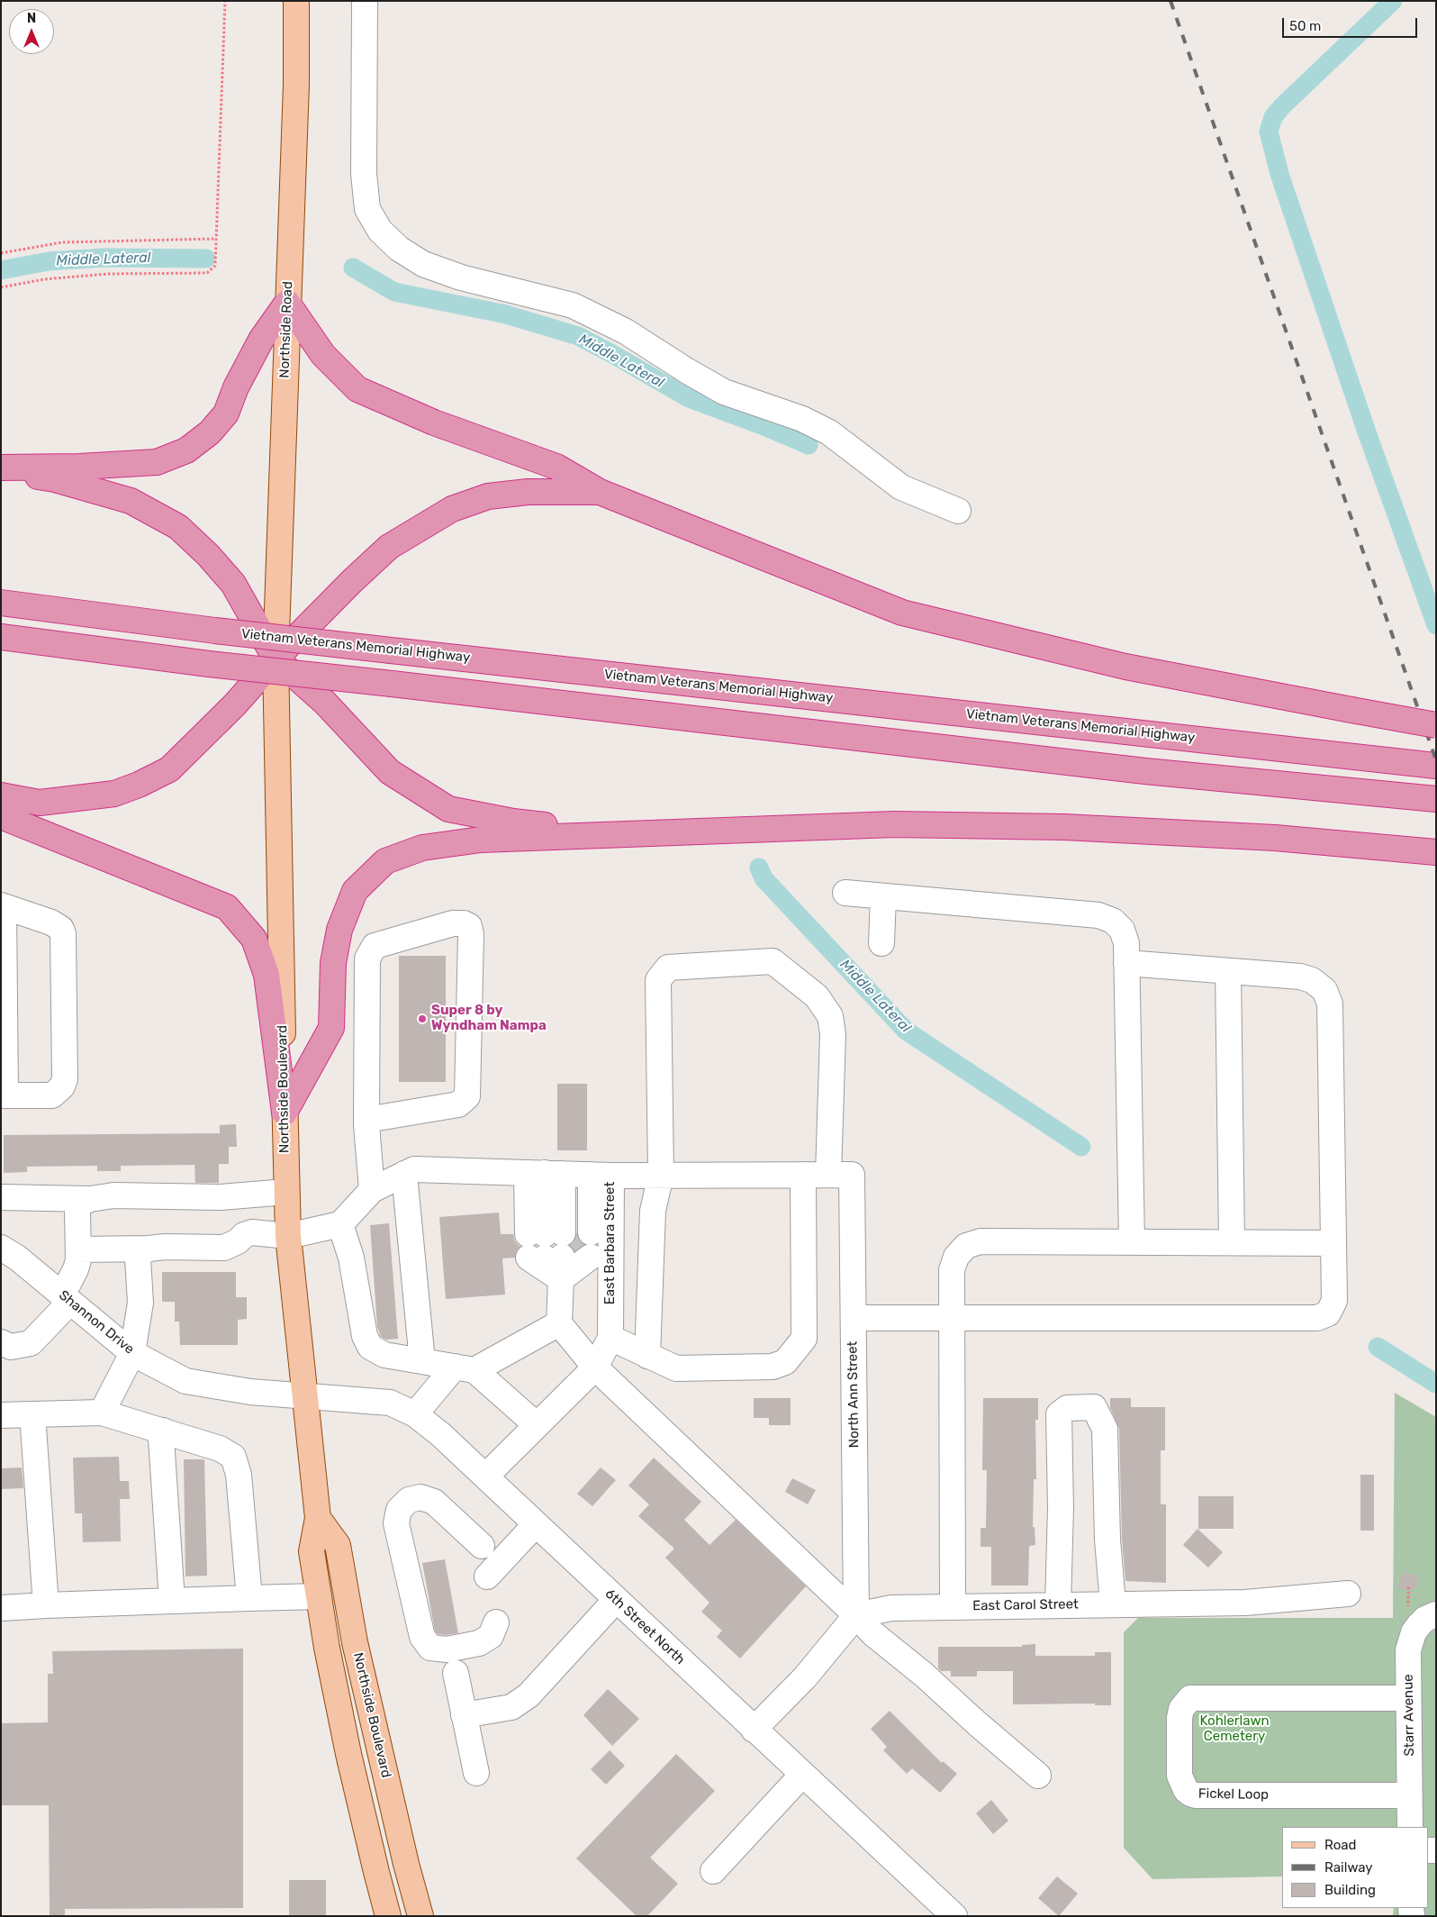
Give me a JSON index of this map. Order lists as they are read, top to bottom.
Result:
{
  "streets": {
    "highway": ["Vietnam Veterans Memorial Highway"],
    "main road": ["Northside Road", "Northside Boulevard"],
    "street": [
      "East Barbara Street",
      "Shannon Drive",
      "North Ann Street",
      "East Carol Street",
      "6th Street North",
      "Starr Avenue",
      "Fickel Loop"
    ]
  },
  "crossings": [
    ["Northside Road", "Northside Boulevard"],
    ["Northside Boulevard", "Shannon Drive"],
    ["Northside Boulevard", "6th Street North"],
    ["East Barbara Street", "North Ann Street"],
    ["East Barbara Street", "6th Street North"],
    ["Shannon Drive", "6th Street North"],
    ["North Ann Street", "East Carol Street"],
    ["Starr Avenue", "Fickel Loop"]
  ],
  "water": ["Middle Lateral"],
  "parks": ["Kohlerlawn Cemetery"],
  "places": ["Super 8 by Wyndham Nampa"],
  "legend": ["Road", "Railway", "Building"],
  "scale_bar": "50 m",
  "north": "top"
}
